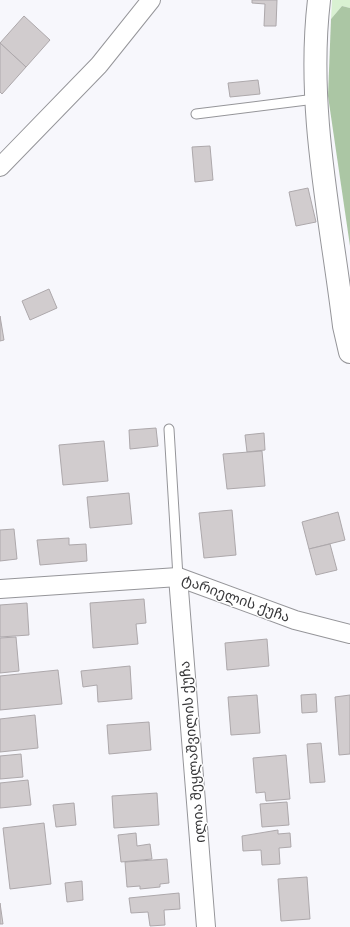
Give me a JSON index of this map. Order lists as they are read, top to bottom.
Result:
{
  "streets": {
    "street": ["ტარიელის ქუჩა", "ილია შეყლაშვილის ქუჩა"]
  },
  "crossings": [
    ["ტარიელის ქუჩა", "ილია შეყლაშვილის ქუჩა"]
  ]
}
